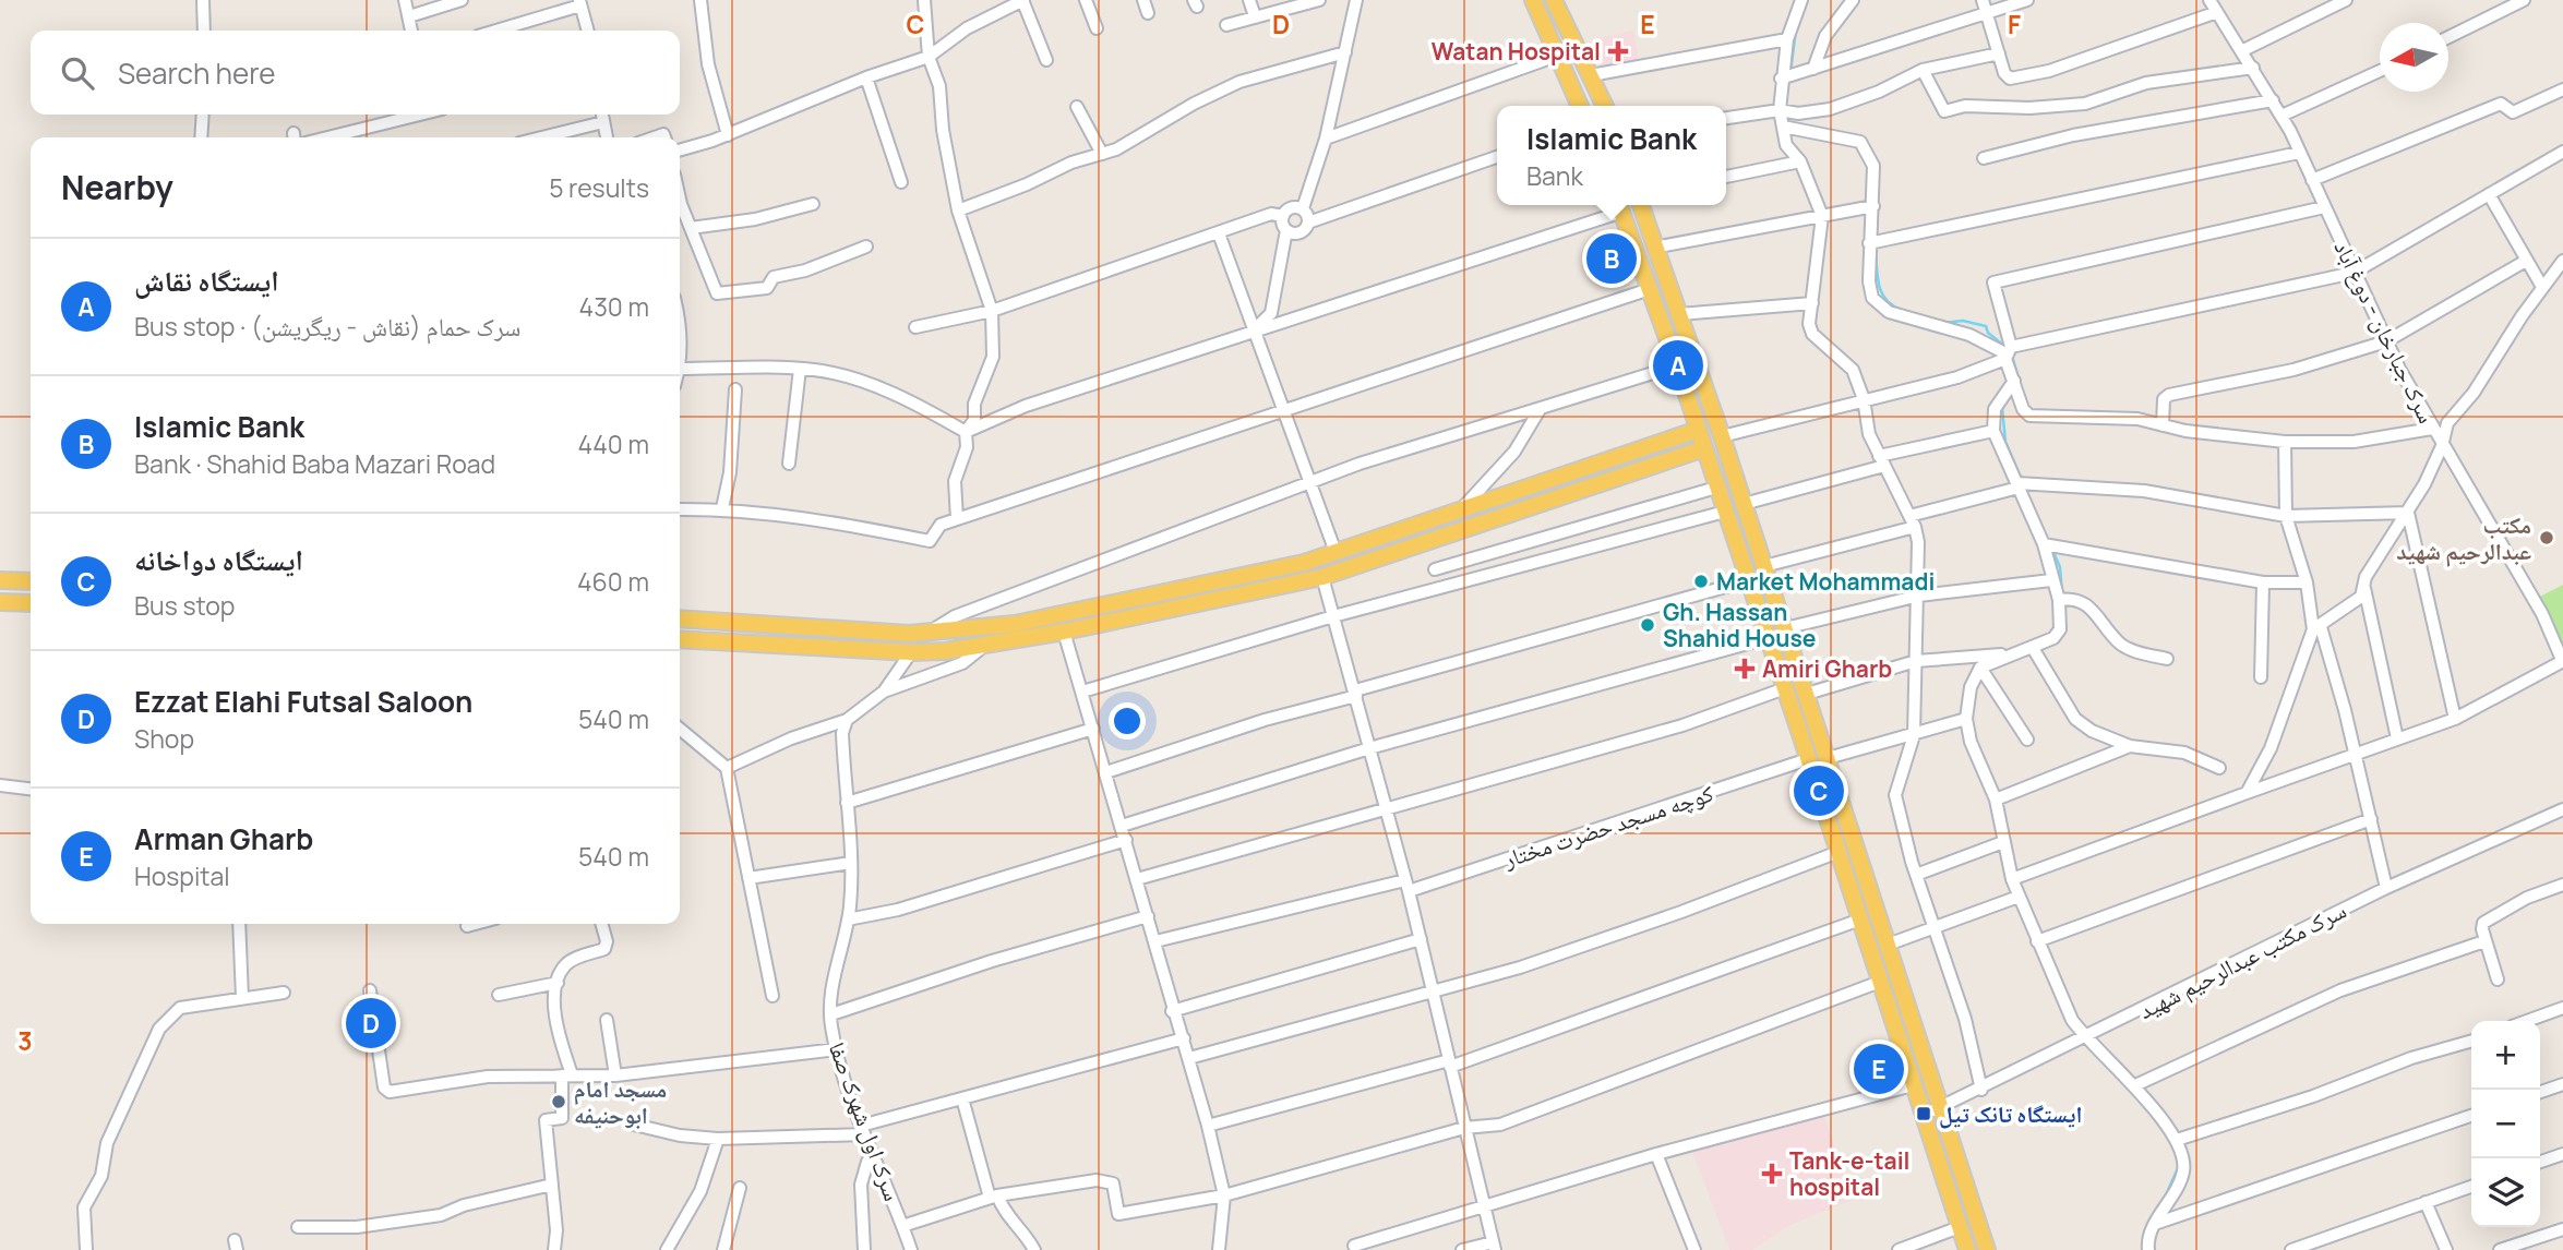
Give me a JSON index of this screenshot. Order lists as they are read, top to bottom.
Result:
{
  "streets": {
    "street": [
      "سرک جبارخان - دوغ آباد",
      "کوچه مسجد حضرت مختار",
      "سرک مکتب عبدالرحیم شهید",
      "سرک اول شهرک صفا"
    ]
  },
  "places": {
    "health": ["Watan Hospital", "Amiri Gharb", "Tank-e-tail hospital"],
    "other": [
      "مکتب عبدالرحیم شهید",
      "Market Mohammadi",
      "Gh. Hassan Shahid House",
      "مسجد امام ابوحنیفه"
    ],
    "transit": ["ایستگاه تانک تیل"]
  },
  "north": "left",
  "page": {
    "search": "Search here",
    "popup": ["Islamic Bank", "Bank"],
    "heading": ["Nearby", "5 results"],
    "pins": [
      "B",
      "A",
      "C",
      "D",
      "E"
    ],
    "list": [
      {
        "mark": "A",
        "name": "ایستگاه نقاش",
        "note": "Bus stop · سرک حمام (نقاش - ریگریشن)",
        "value": "430 m"
      },
      {
        "mark": "B",
        "name": "Islamic Bank",
        "note": "Bank · Shahid Baba Mazari Road",
        "value": "440 m"
      },
      {
        "mark": "C",
        "name": "ایستگاه دواخانه",
        "note": "Bus stop",
        "value": "460 m"
      },
      {
        "mark": "D",
        "name": "Ezzat Elahi Futsal Saloon",
        "note": "Shop",
        "value": "540 m"
      },
      {
        "mark": "E",
        "name": "Arman Gharb",
        "note": "Hospital",
        "value": "540 m"
      }
    ],
    "map_buttons": ["+", "−"]
  },
  "grid": {
    "columns": [
      "C",
      "D",
      "E",
      "F"
    ],
    "rows": ["3"]
  }
}
